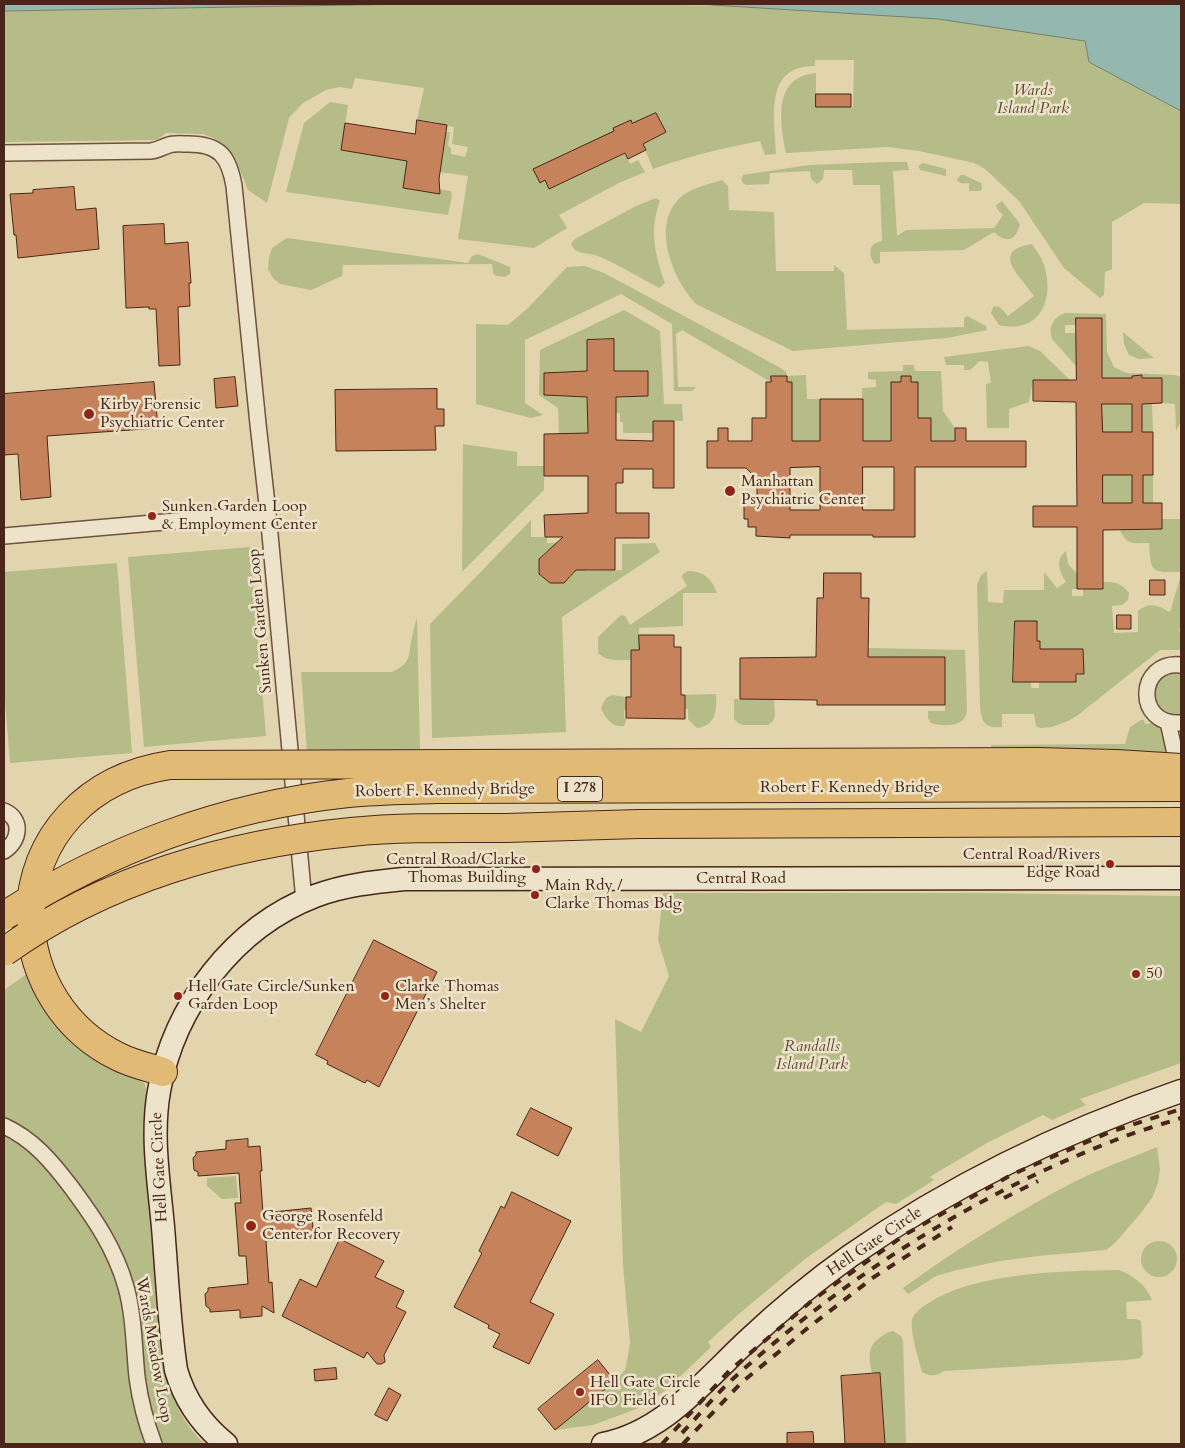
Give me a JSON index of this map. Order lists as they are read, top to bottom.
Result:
{
  "streets": {
    "highway": ["Robert F. Kennedy Bridge", "I 278"],
    "street": [
      "Sunken Garden Loop",
      "Central Road",
      "Hell Gate Circle",
      "Wards Meadow Loop"
    ]
  },
  "crossings": [
    ["Sunken Garden Loop", "Central Road"],
    ["Sunken Garden Loop", "Hell Gate Circle"],
    ["Central Road", "Hell Gate Circle"]
  ],
  "parks": ["Wards Island Park", "Randalls Island Park"],
  "places": [
    "Kirby Forensic Psychiatric Center",
    "Manhattan Psychiatric Center",
    "Sunken Garden Loop & Employment Center",
    "Central Road/Rivers Edge Road",
    "Central Road/Clarke Thomas Building",
    "Main Rdy / Clarke Thomas Bdg",
    "50",
    "Hell Gate Circle/Sunken Garden Loop",
    "Clarke Thomas Men’s Shelter",
    "George Rosenfeld Center for Recovery",
    "Hell Gate Circle IFO Field 61"
  ]
}
